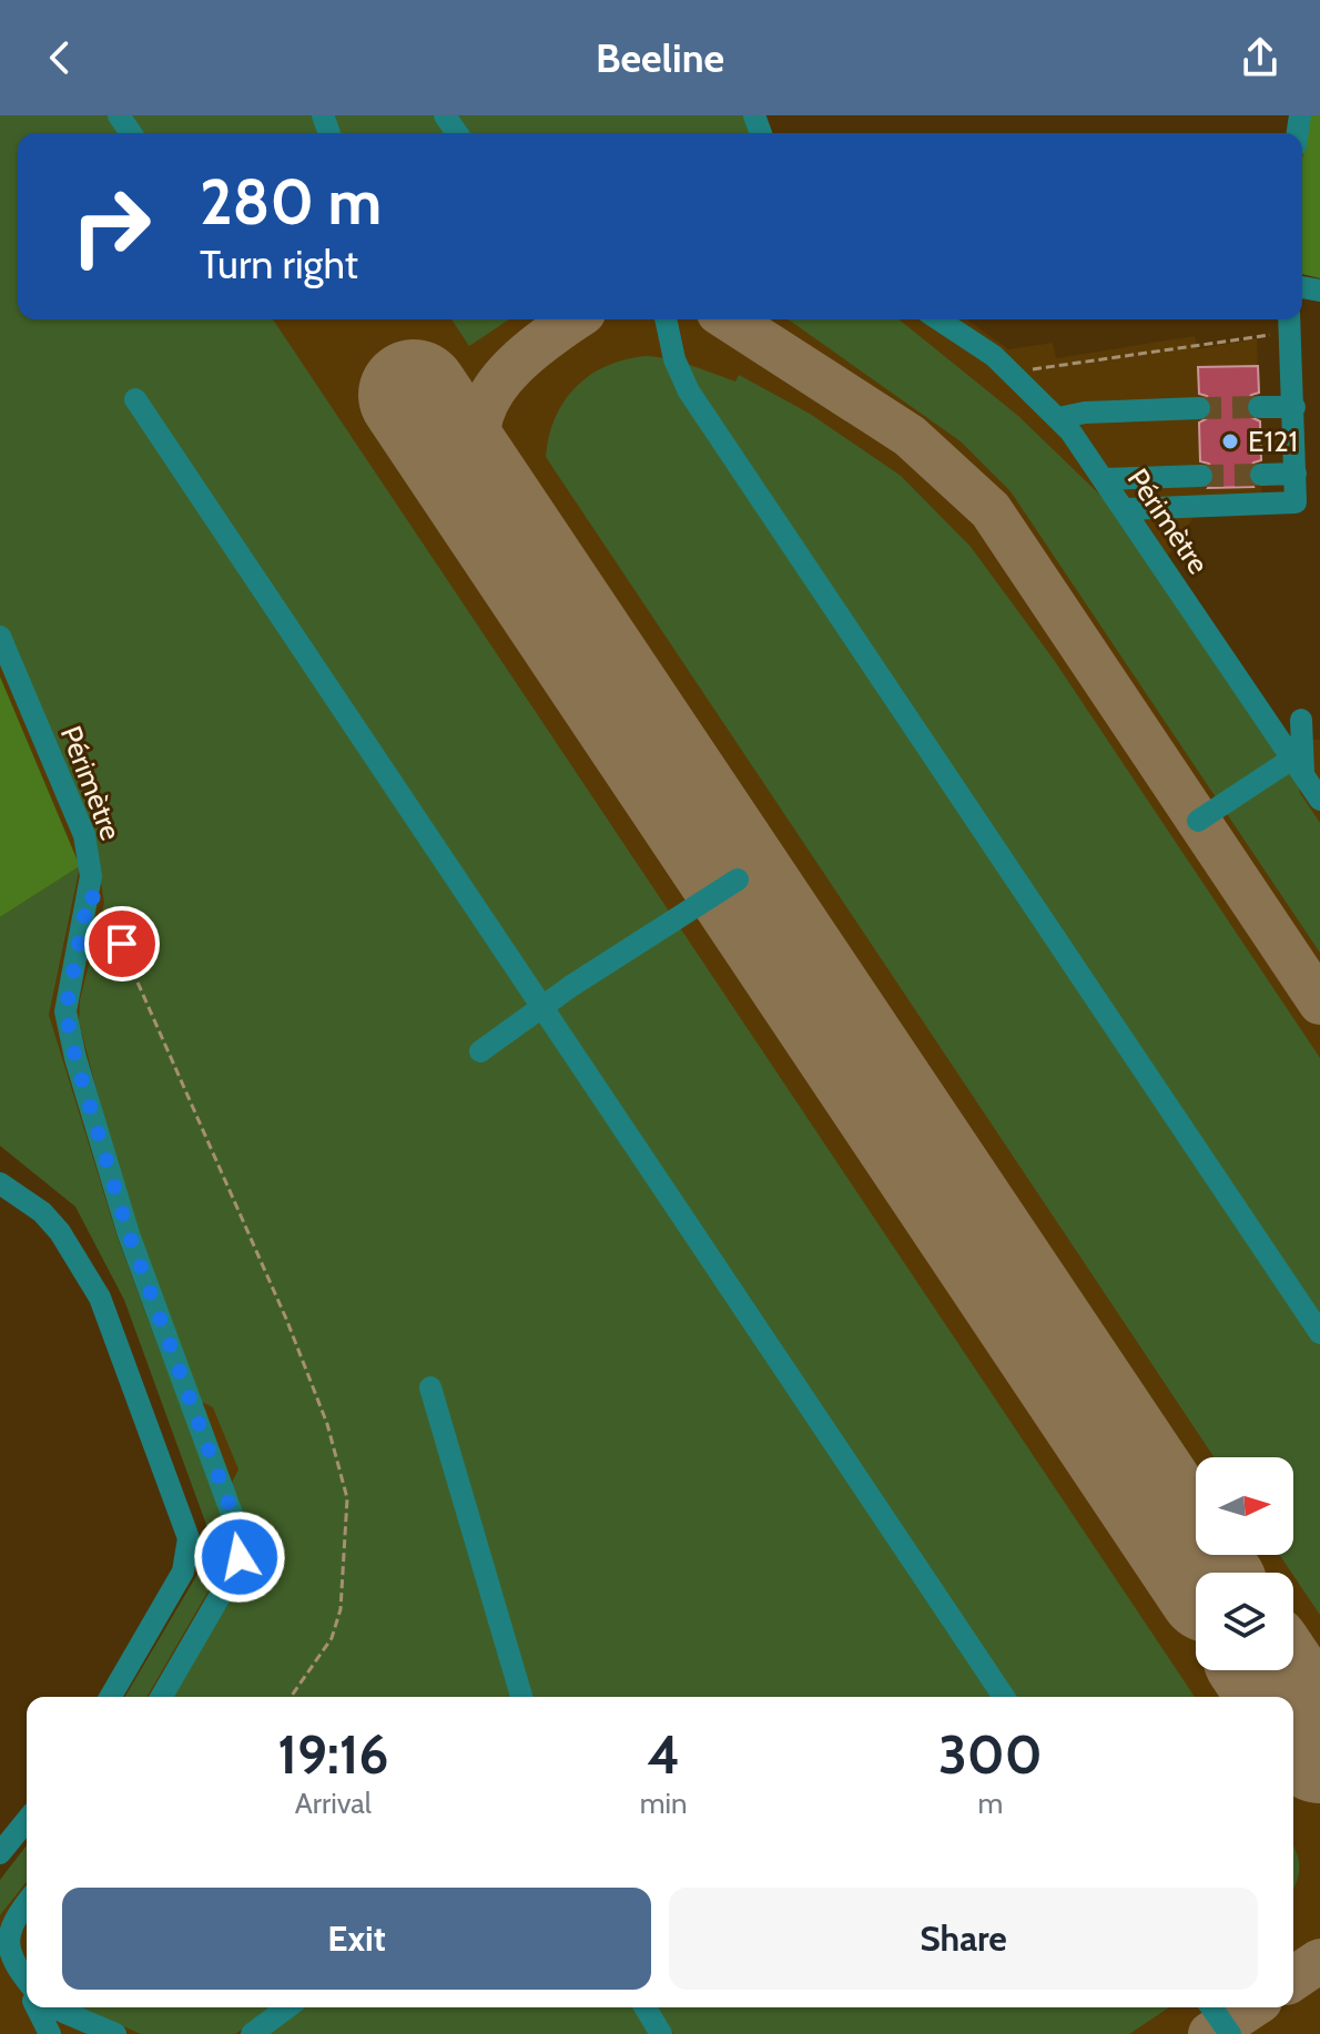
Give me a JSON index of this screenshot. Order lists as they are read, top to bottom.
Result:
{
  "streets": {
    "lane": ["Périmètre"]
  },
  "places": ["E121"],
  "north": "right",
  "page": {
    "header": "Beeline",
    "turn": ["280 m", "Turn right"],
    "eta": [
      "19:16",
      "Arrival",
      "4",
      "min",
      "300",
      "m"
    ],
    "buttons": ["Exit", "Share"]
  }
}
